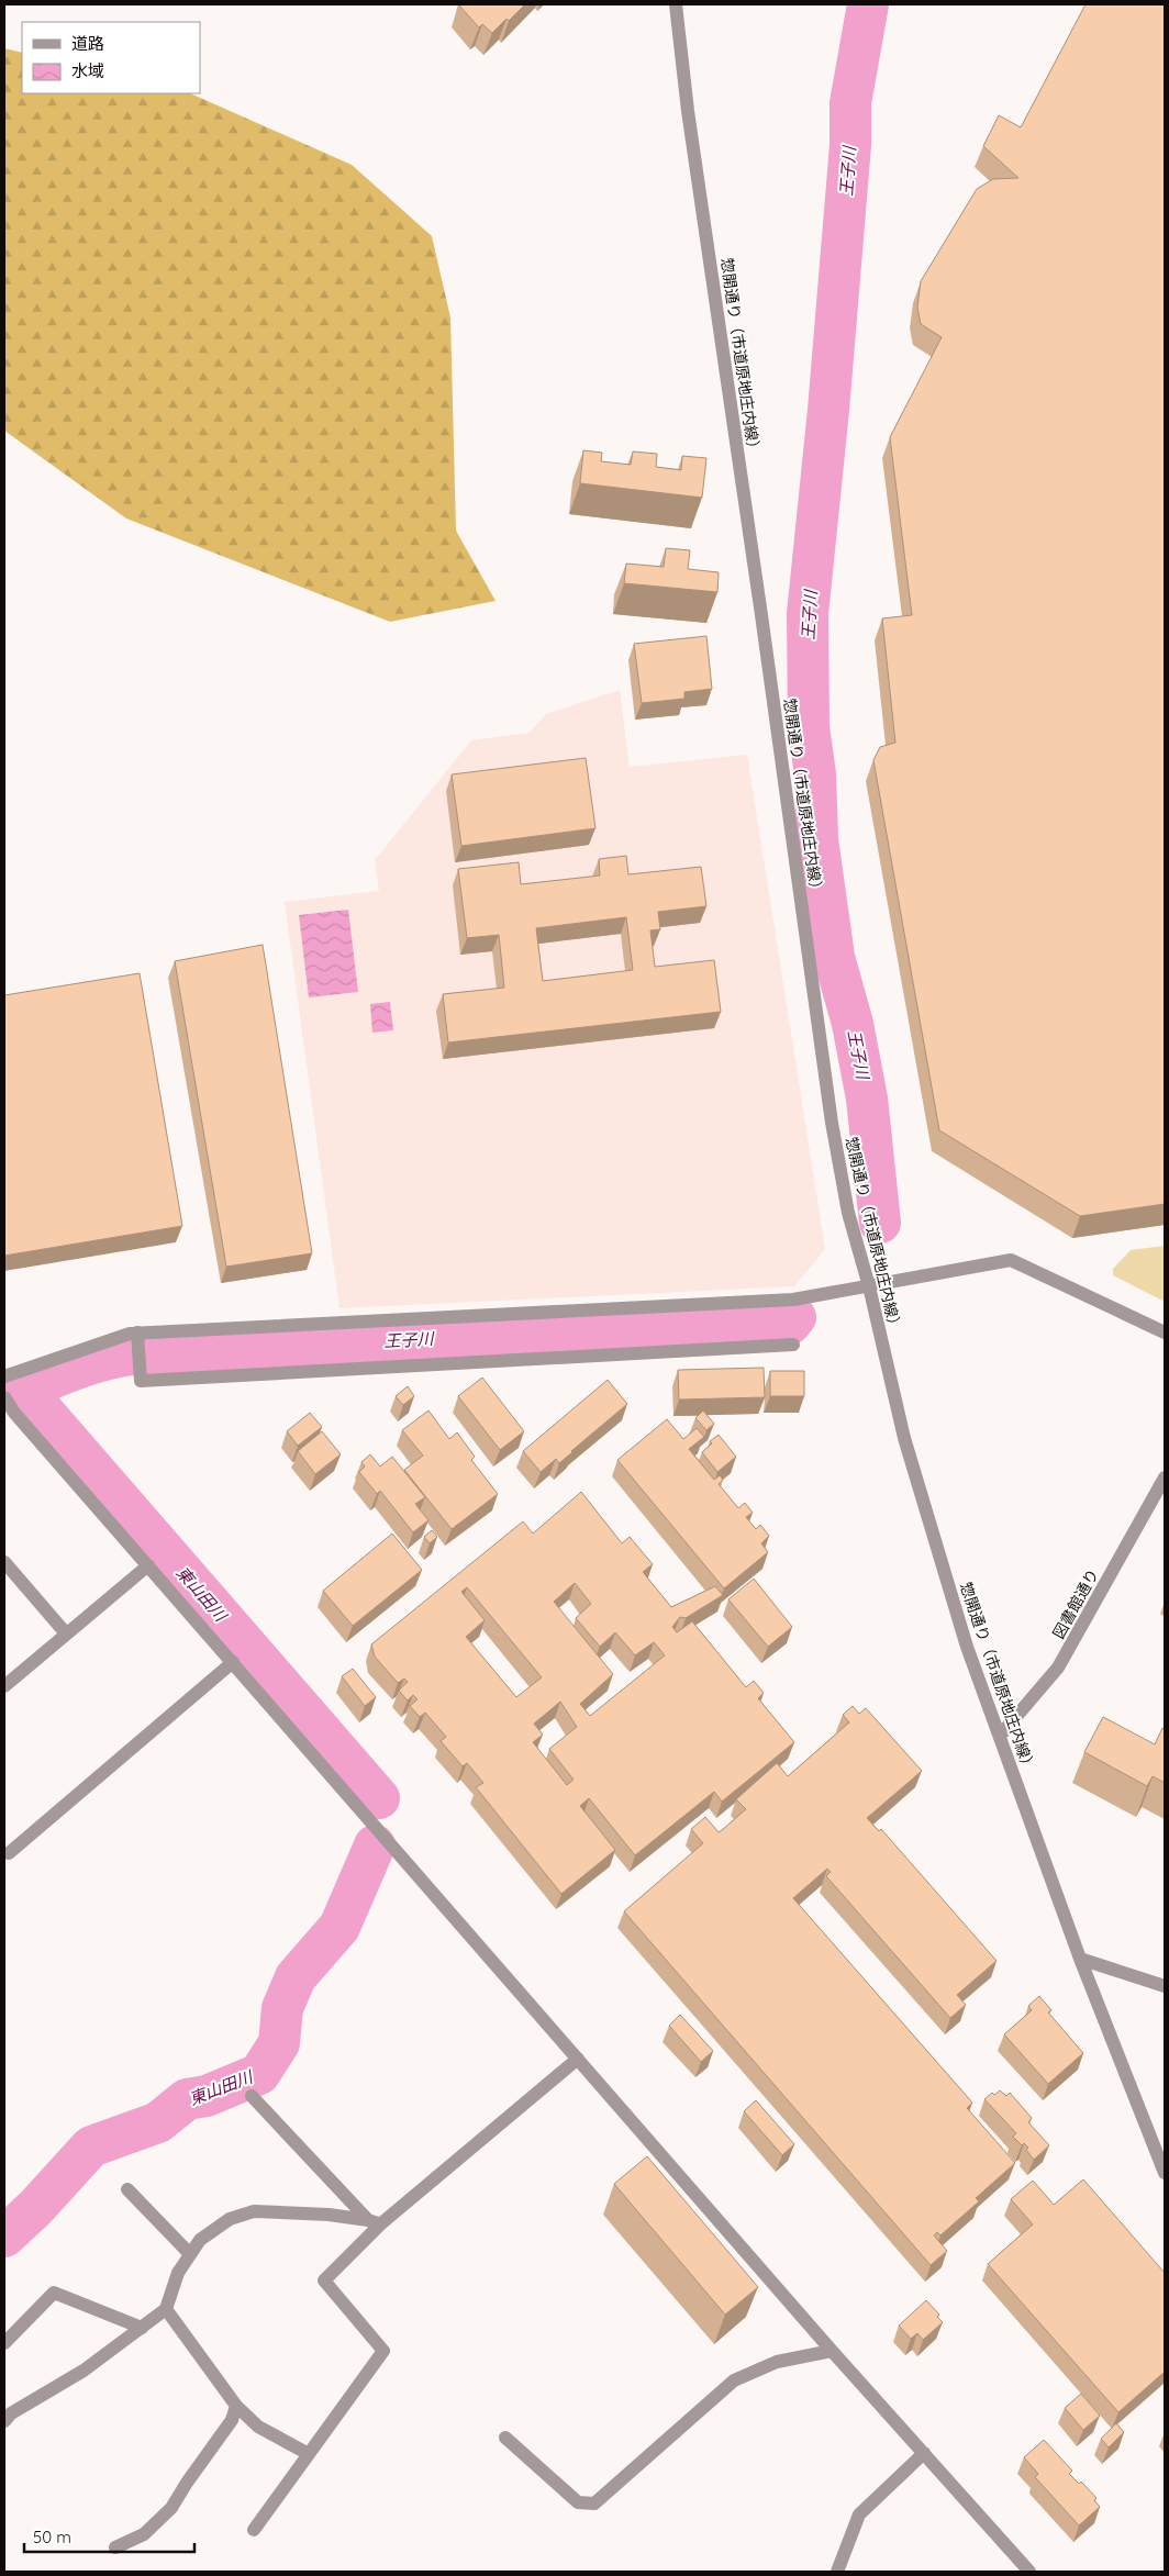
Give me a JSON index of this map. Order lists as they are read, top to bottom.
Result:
{
  "streets": {
    "street": ["惣開通り（市道原地庄内線）", "図書館通り"]
  },
  "crossings": [
    ["惣開通り（市道原地庄内線）", "図書館通り"]
  ],
  "water": ["王子川", "東山田川"],
  "legend": ["道路", "水域"],
  "scale_bar": "50 m"
}
